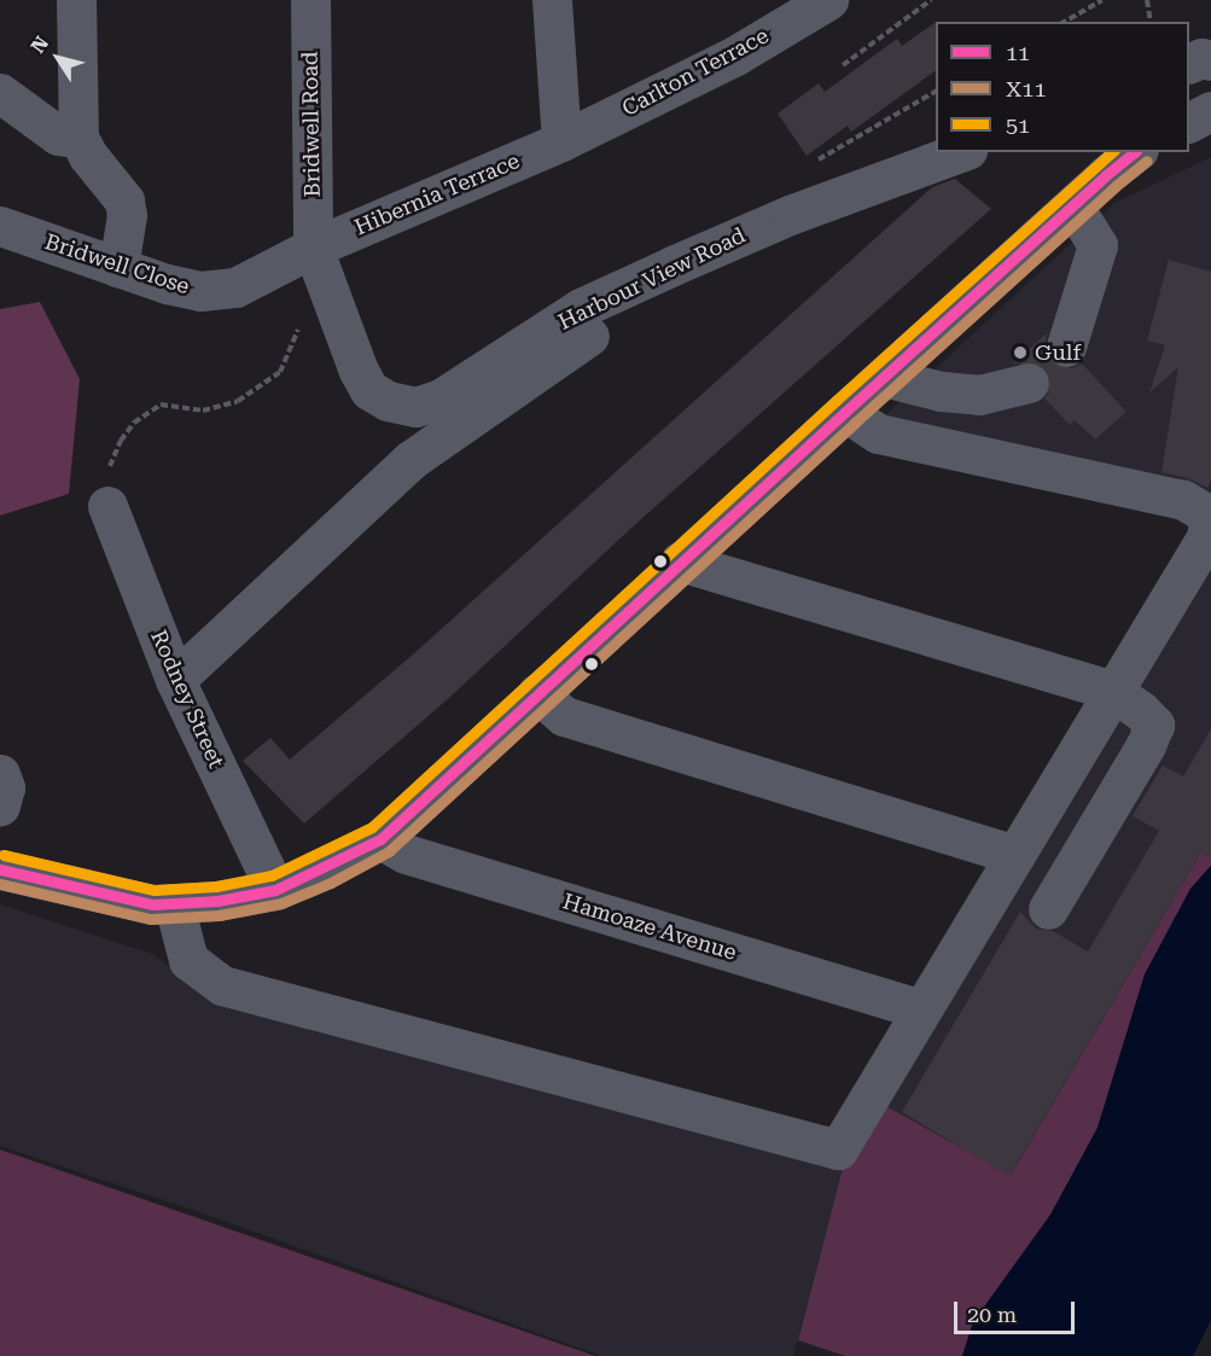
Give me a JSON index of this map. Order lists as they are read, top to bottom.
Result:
{
  "streets": {
    "street": [
      "Carlton Terrace",
      "Bridwell Road",
      "Hibernia Terrace",
      "Bridwell Close",
      "Harbour View Road",
      "Rodney Street",
      "Hamoaze Avenue"
    ]
  },
  "crossings": [
    ["Carlton Terrace", "Hibernia Terrace"],
    ["Bridwell Road", "Hibernia Terrace"],
    ["Bridwell Road", "Bridwell Close"],
    ["Bridwell Road", "Harbour View Road"],
    ["Hibernia Terrace", "Bridwell Close"],
    ["Hibernia Terrace", "Harbour View Road"],
    ["Bridwell Close", "Harbour View Road"]
  ],
  "places": ["Gulf"],
  "lines": ["transit line 11", "transit line 51", "transit line X11"],
  "legend": ["11", "X11", "51"],
  "scale_bar": "20 m",
  "north": "top left"
}
